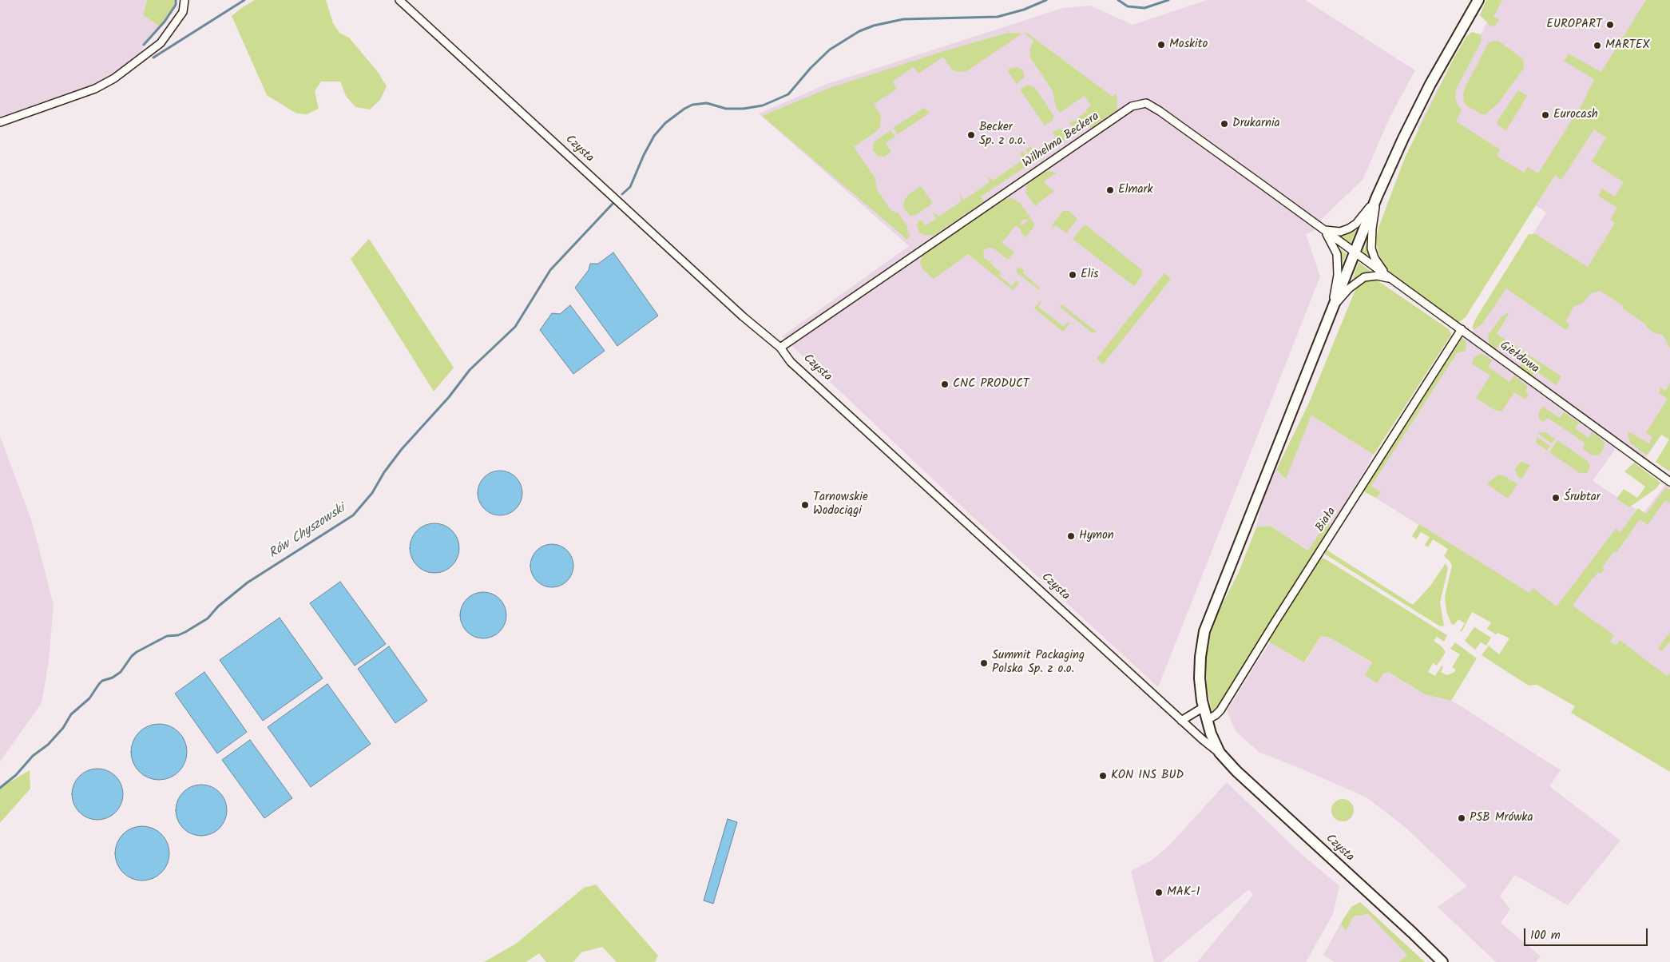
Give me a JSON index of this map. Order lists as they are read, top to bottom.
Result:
{
  "streets": {
    "main road": ["Czysta"],
    "street": ["Wilhelma Beckera", "Giełdowa", "Biała"]
  },
  "crossings": [
    ["Wilhelma Beckera", "Czysta"],
    ["Wilhelma Beckera", "Giełdowa"],
    ["Czysta", "Giełdowa"],
    ["Czysta", "Biała"],
    ["Giełdowa", "Biała"]
  ],
  "water": ["Rów Chyszowski"],
  "places": [
    "EUROPART",
    "Moskito",
    "MARTEX",
    "Eurocash",
    "Drukarnia",
    "Becker Sp. z o.o.",
    "Elmark",
    "Elis",
    "CNC PRODUCT",
    "Śrubtar",
    "Tarnowskie Wodociągi",
    "Hymon",
    "Summit Packaging Polska Sp. z o.o.",
    "KON INS BUD",
    "PSB Mrówka",
    "MAK-1"
  ],
  "scale_bar": "100 m"
}
